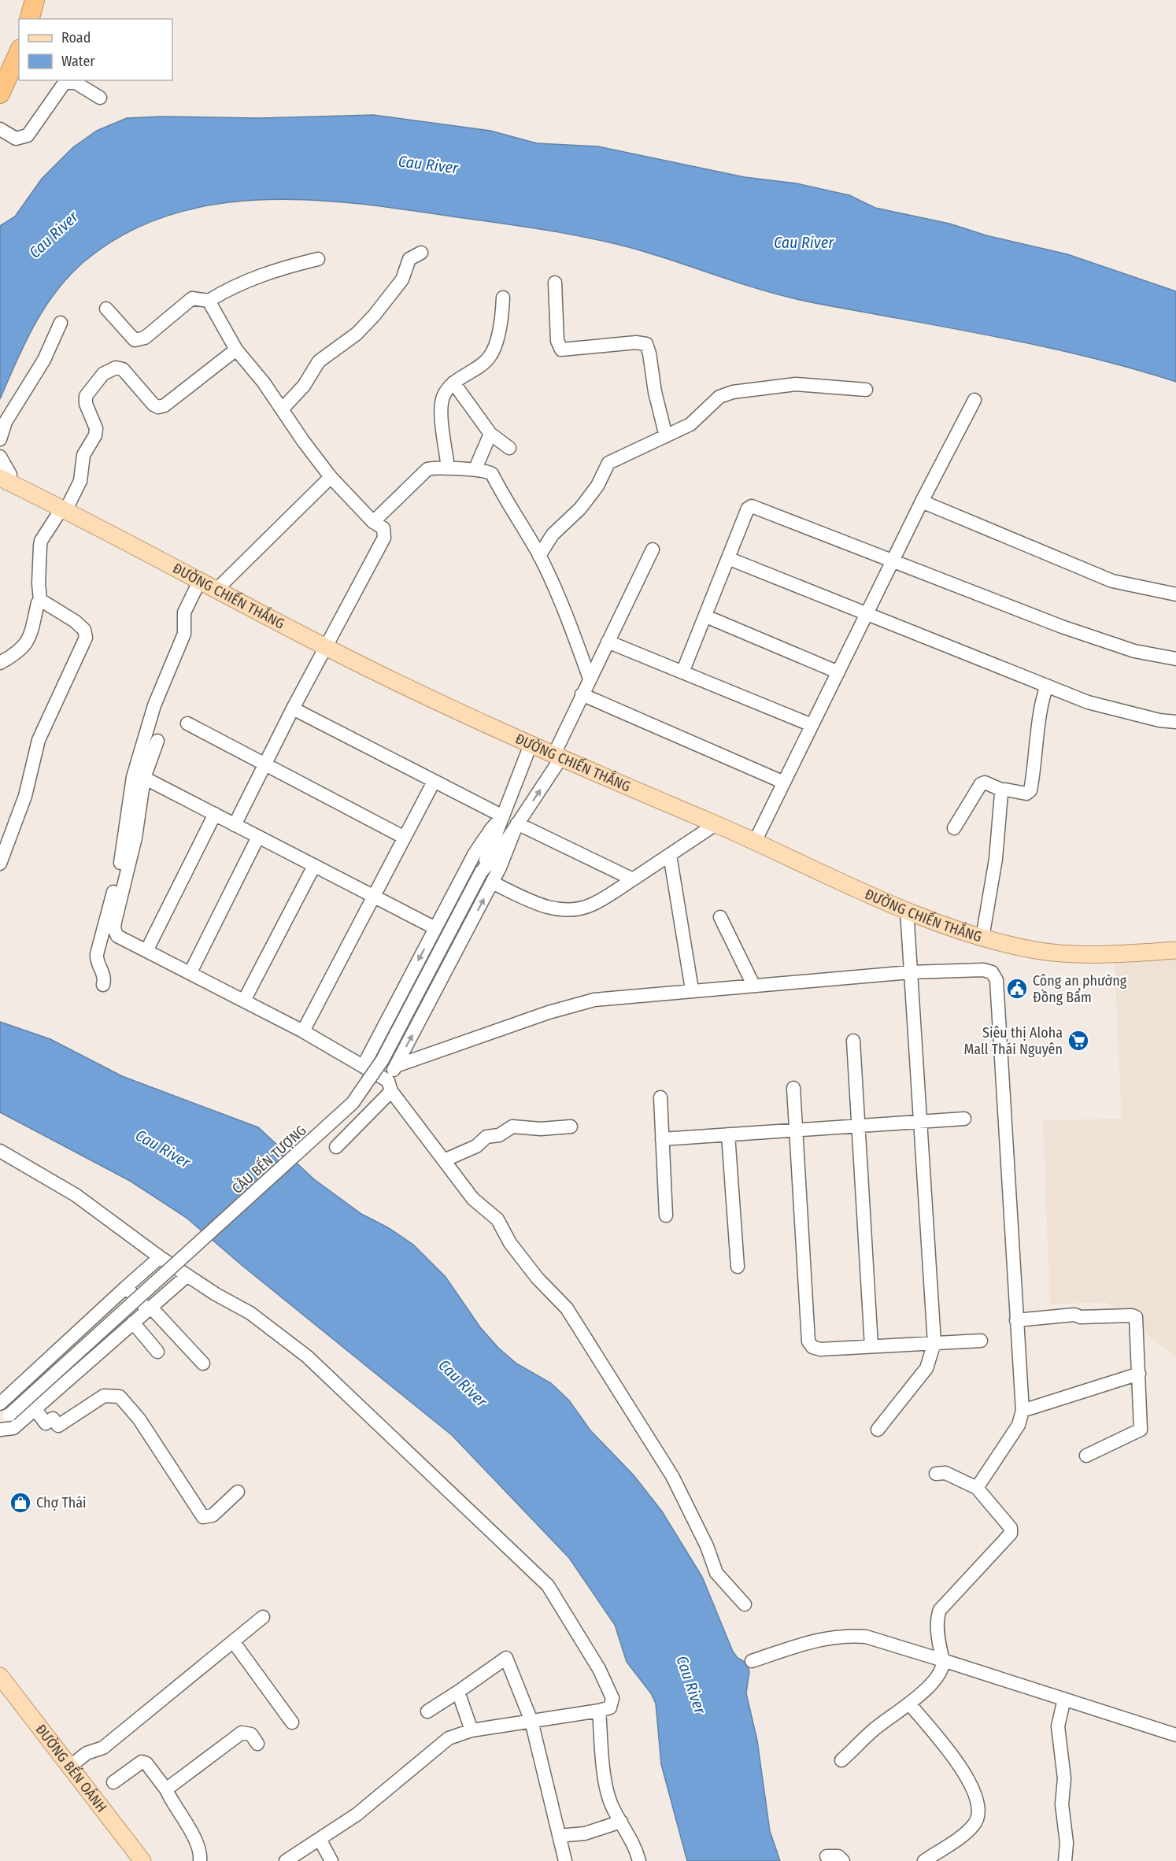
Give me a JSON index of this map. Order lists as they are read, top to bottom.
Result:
{
  "streets": {
    "main road": ["ĐƯỜNG CHIẾN THẮNG", "ĐƯỜNG BẾN OÁNH"],
    "street": ["CẦU BẾN TƯỢNG"]
  },
  "water": ["Cau River"],
  "places": {
    "public building": ["Công an phường Đồng Bẩm"],
    "supermarket": ["Siêu thị Aloha Mall Thái Nguyên"],
    "shop": ["Chợ Thái"]
  },
  "legend": ["Road", "Water"]
}
